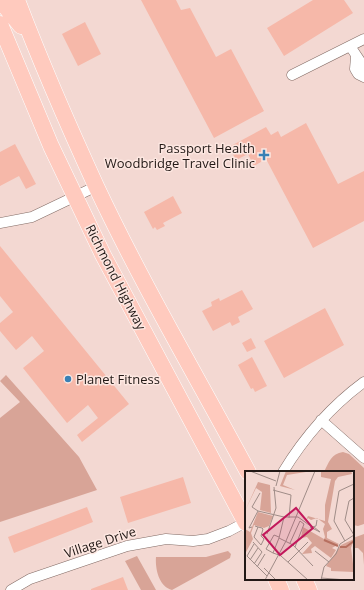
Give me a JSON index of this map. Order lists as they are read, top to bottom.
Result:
{
  "streets": {
    "main road": ["Richmond Highway"],
    "street": ["Village Drive"]
  },
  "places": {
    "health": ["Passport Health Woodbridge Travel Clinic"],
    "other": ["Planet Fitness"]
  }
}
